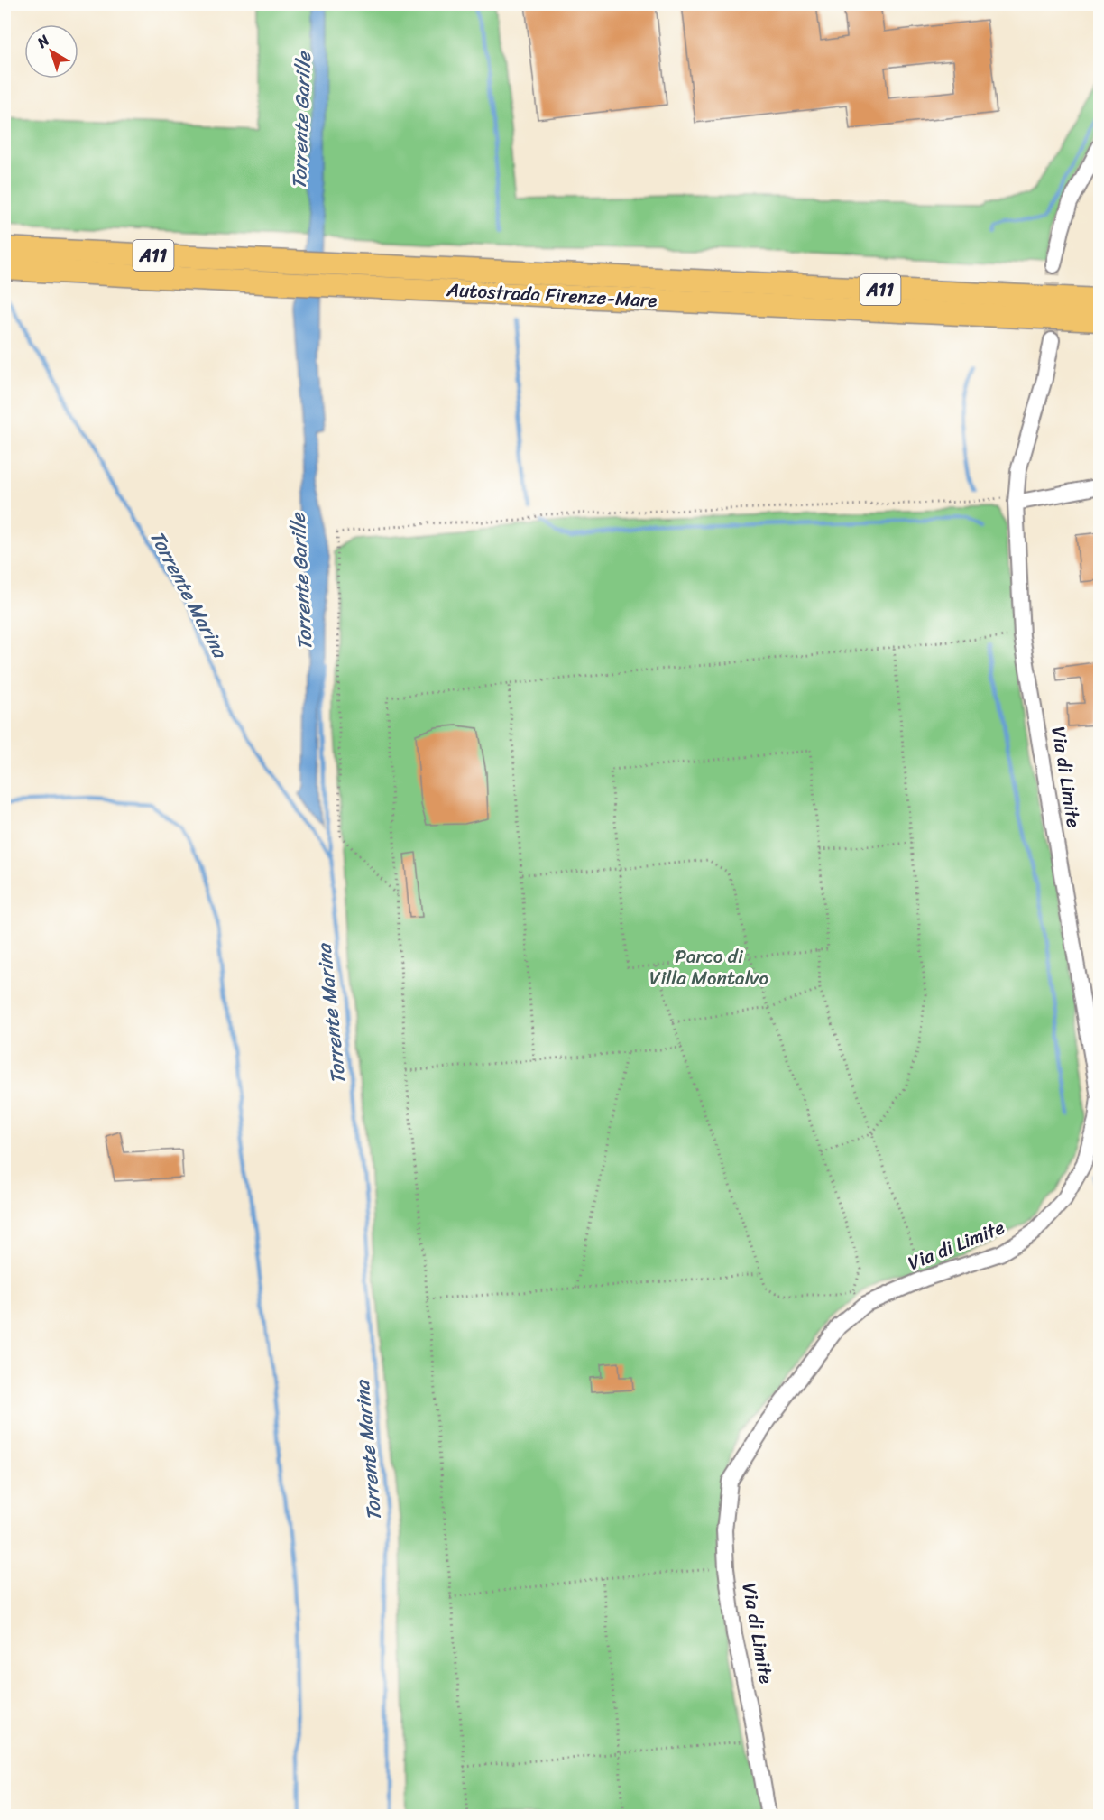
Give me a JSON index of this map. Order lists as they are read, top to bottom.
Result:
{
  "streets": {
    "highway": ["A11", "Autostrada Firenze-Mare"],
    "street": ["Via di Limite"]
  },
  "water": ["Torrente Garille", "Torrente Marina"],
  "parks": ["Parco di Villa Montalvo"],
  "north": "top left"
}
